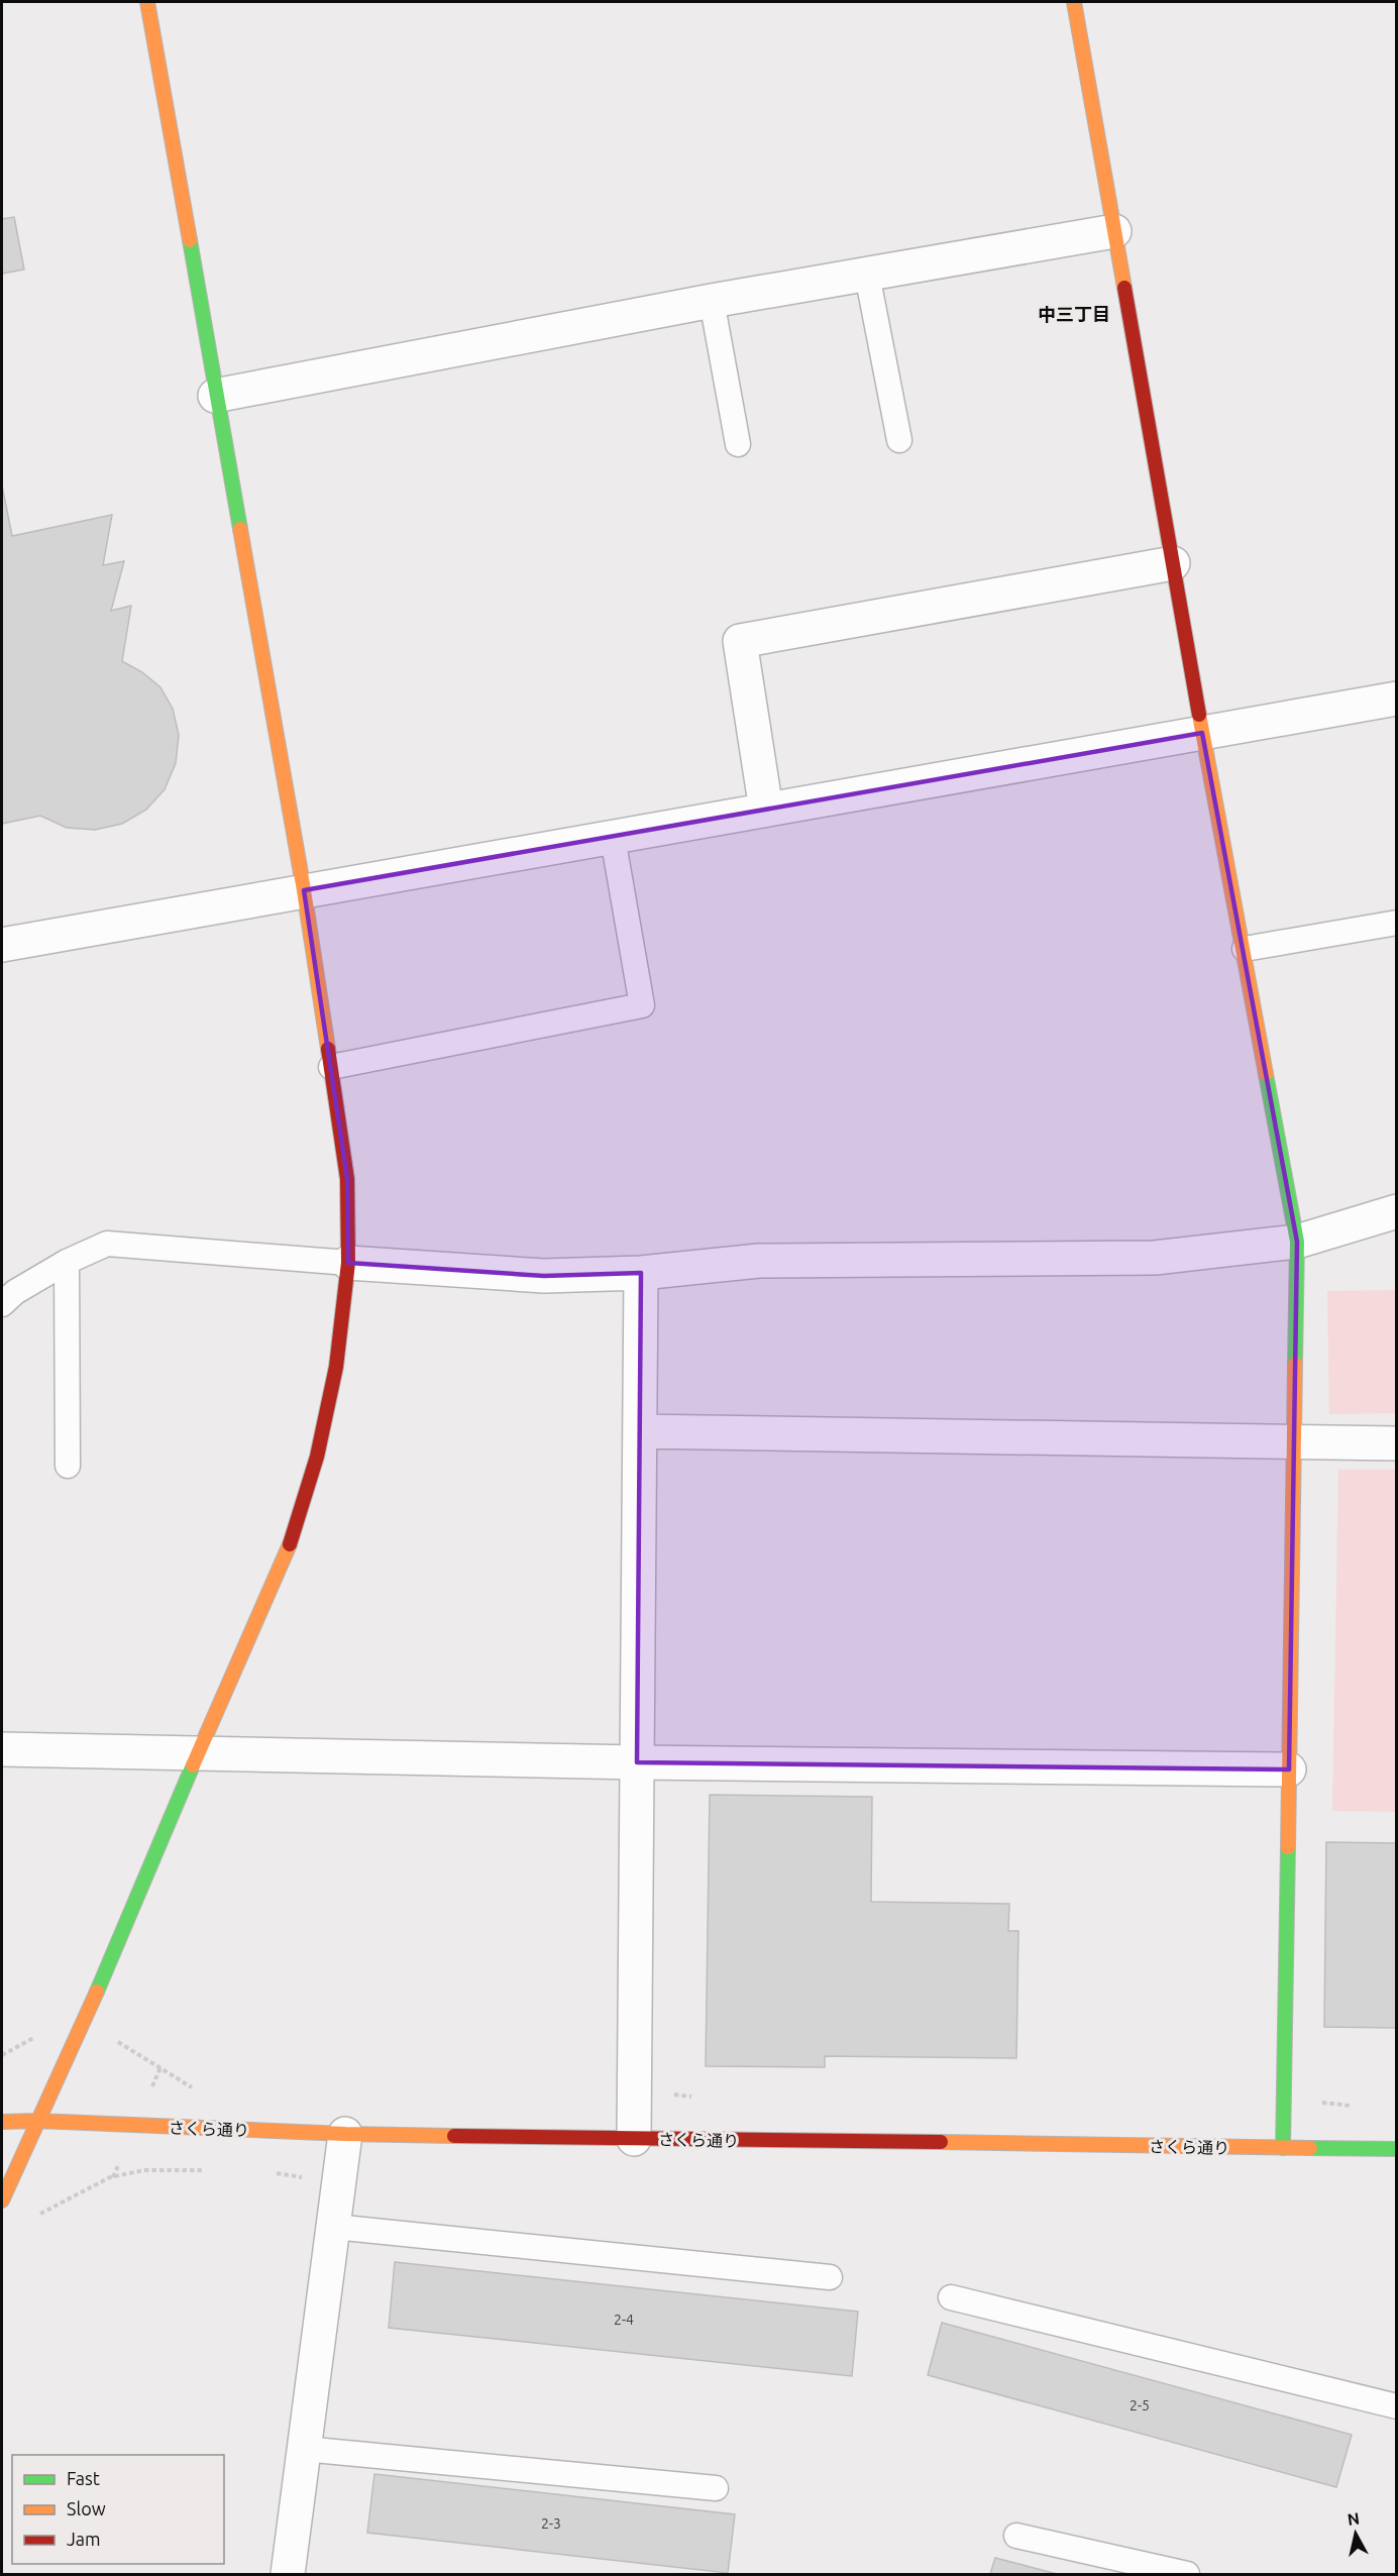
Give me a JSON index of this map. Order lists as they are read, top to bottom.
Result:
{
  "streets": {
    "street": ["さくら通り"]
  },
  "districts": ["中三丁目"],
  "house_numbers": ["2-4", "2-5", "2-3"],
  "legend": ["Fast", "Slow", "Jam"],
  "north": "top"
}
